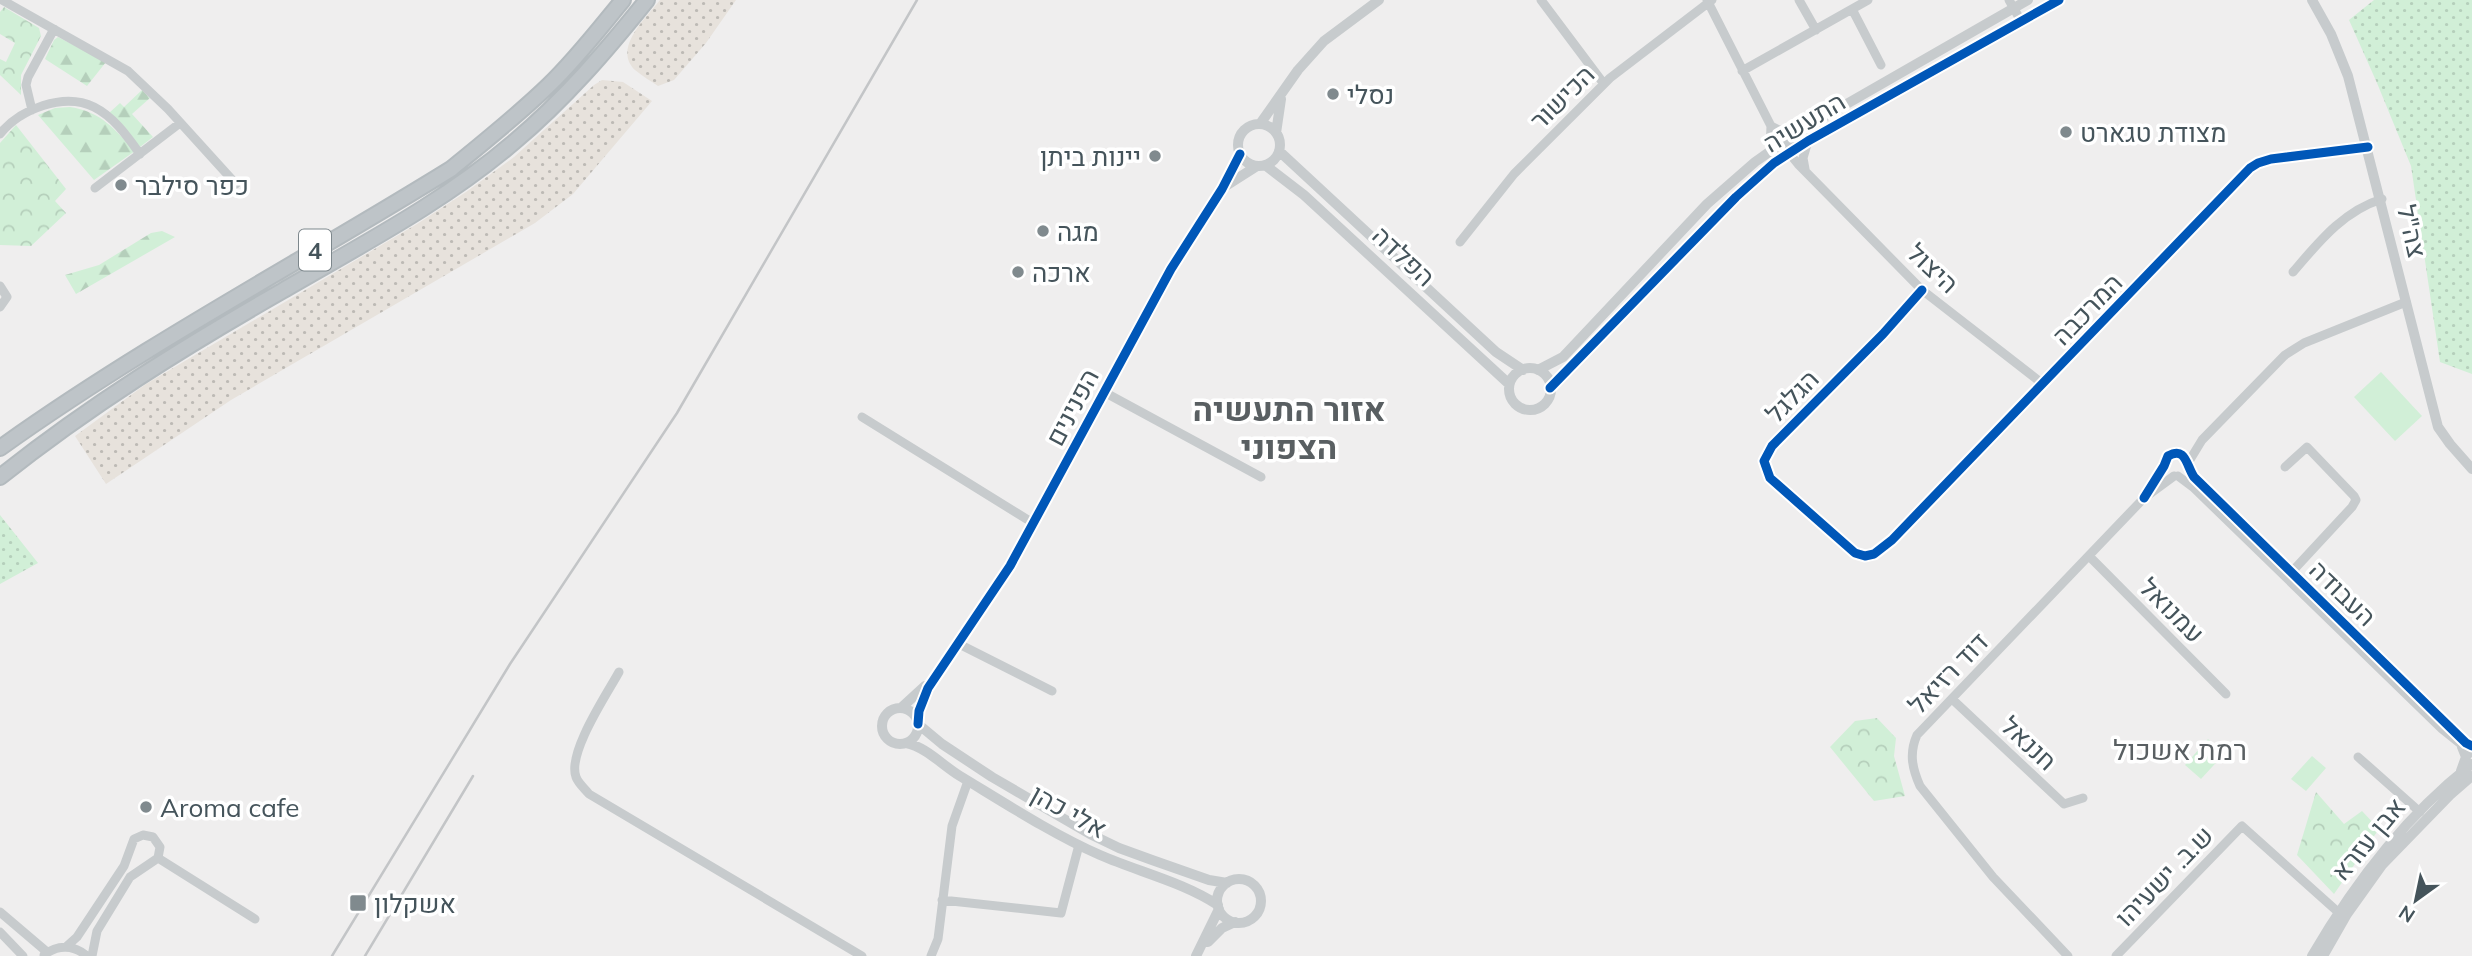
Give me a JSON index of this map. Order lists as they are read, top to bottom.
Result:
{
  "streets": {
    "highway": ["4"],
    "street": [
      "הכישור",
      "התעשיה",
      "צה\"ל",
      "הפלדה",
      "היצול",
      "המרכבה",
      "הגלגל",
      "הפנינים",
      "העבודה",
      "עמנואל",
      "דוד רזיאל",
      "חננאל",
      "אלי כהן",
      "אבן עזרא",
      "ש.ב. ישעיהו"
    ]
  },
  "crossings": [
    ["התעשיה", "הפלדה"],
    ["התעשיה", "היצול"],
    ["צה\"ל", "המרכבה"],
    ["הפלדה", "הפנינים"],
    ["היצול", "המרכבה"],
    ["היצול", "הגלגל"],
    ["המרכבה", "הגלגל"],
    ["הפנינים", "אלי כהן"],
    ["העבודה", "דוד רזיאל"],
    ["עמנואל", "דוד רזיאל"],
    ["דוד רזיאל", "חננאל"],
    ["אבן עזרא", "ש.ב. ישעיהו"]
  ],
  "districts": ["אזור התעשיה הצפוני", "רמת אשכול"],
  "places": {
    "other": [
      "נסלי",
      "מצודת טגארט",
      "יינות ביתן",
      "כפר סילבר",
      "מגה",
      "ארכה",
      "Aroma cafe"
    ],
    "transit": ["אשקלון"]
  },
  "north": "bottom left"
}
